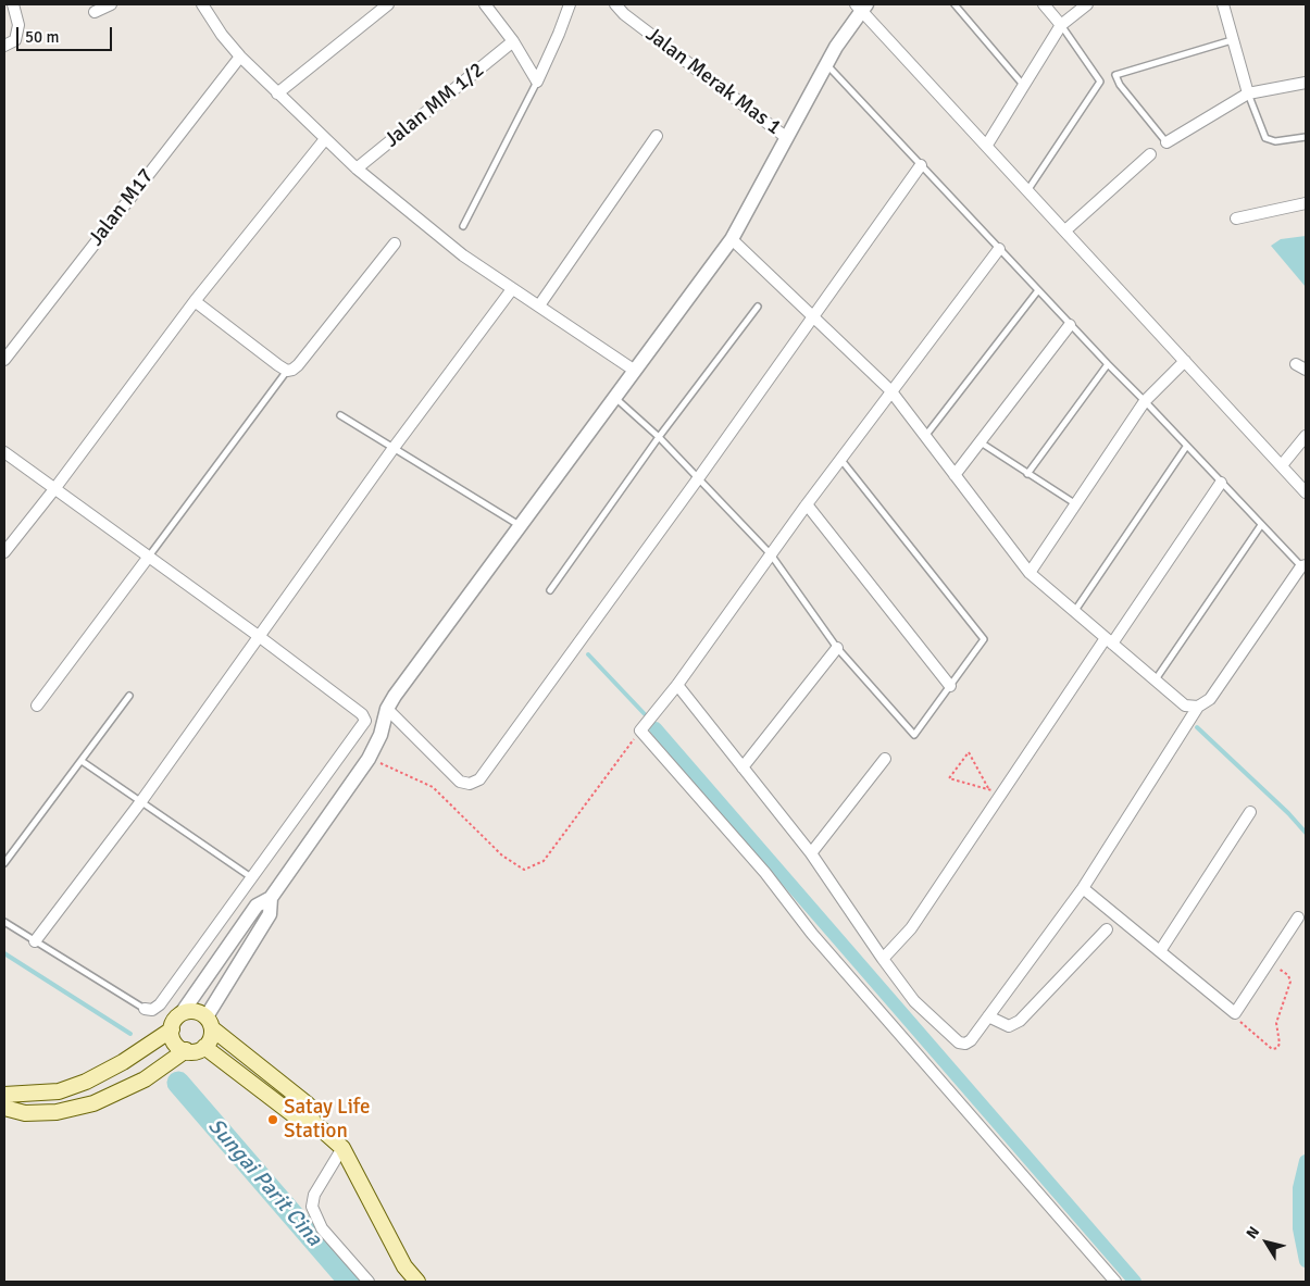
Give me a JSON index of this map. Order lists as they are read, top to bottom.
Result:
{
  "streets": {
    "street": ["Jalan Merak Mas 1", "Jalan MM 1/2", "Jalan M17"]
  },
  "water": ["Sungai Parit Cina"],
  "places": ["Satay Life Station"],
  "scale_bar": "50 m",
  "north": "top left"
}
